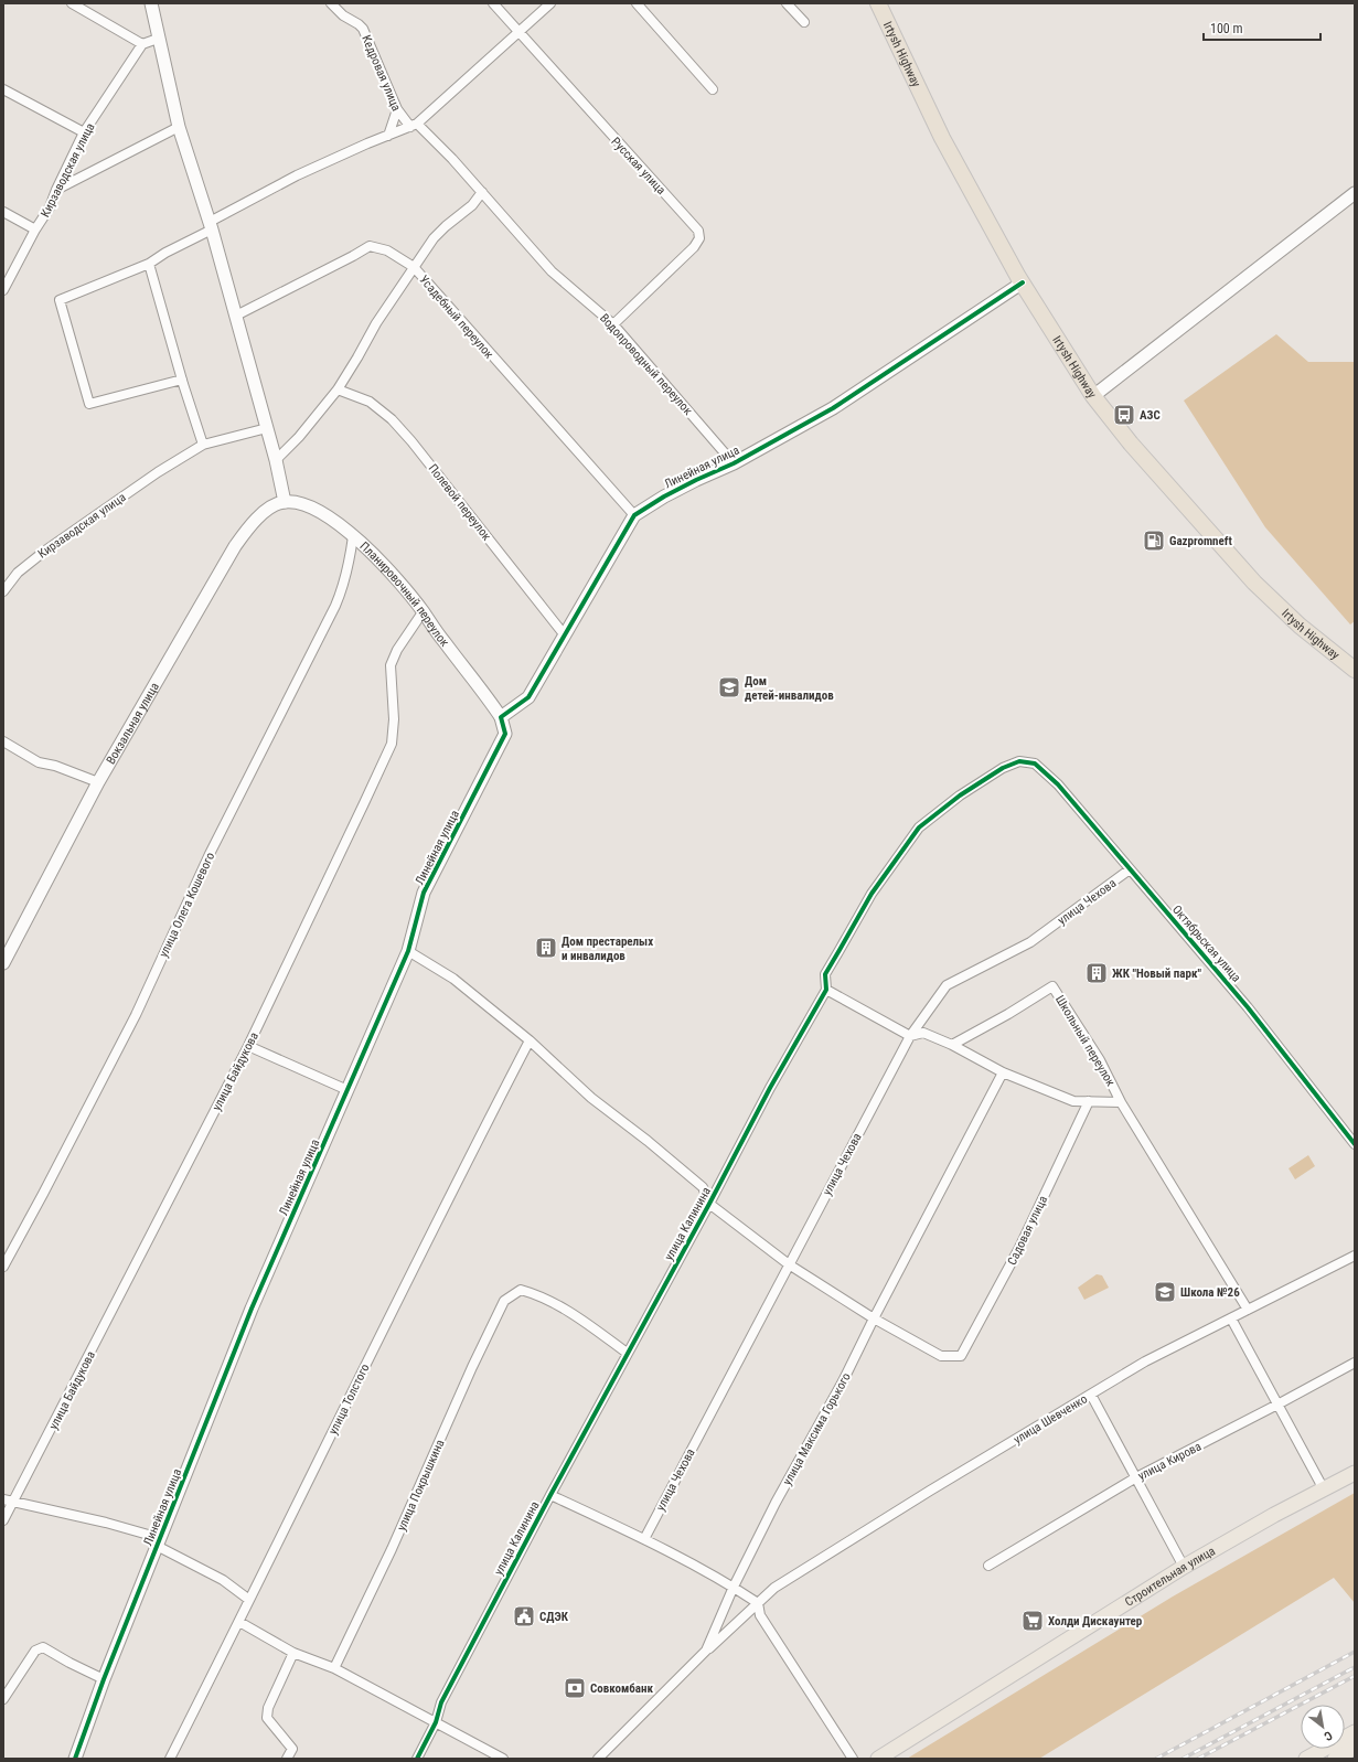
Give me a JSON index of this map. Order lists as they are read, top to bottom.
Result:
{
  "streets": {
    "highway": ["Irtysh Highway"],
    "main road": ["Строительная улица"],
    "street": [
      "Кедровая улица",
      "Русская улица",
      "Кирзаводская улица",
      "Усадебный переулок",
      "Водопроводный переулок",
      "Линейная улица",
      "Полевой переулок",
      "Планировочный переулок",
      "Вокзальная улица",
      "улица Чехова",
      "улица Олега Кошевого",
      "Октябрьская улица",
      "Школьный переулок",
      "улица Байдукова",
      "улица Калинина",
      "Садовая улица",
      "улица Толстого",
      "улица Шевченко",
      "улица Максима Горького",
      "улица Кирова",
      "улица Покрышкина"
    ]
  },
  "crossings": [
    ["Irtysh Highway", "Линейная улица"],
    ["Кедровая улица", "Водопроводный переулок"],
    ["Русская улица", "Водопроводный переулок"],
    ["Усадебный переулок", "Линейная улица"],
    ["Водопроводный переулок", "Линейная улица"],
    ["Линейная улица", "Полевой переулок"],
    ["Линейная улица", "Планировочный переулок"],
    ["Планировочный переулок", "Вокзальная улица"],
    ["Планировочный переулок", "улица Олега Кошевого"],
    ["Планировочный переулок", "улица Байдукова"],
    ["улица Чехова", "Октябрьская улица"],
    ["Октябрьская улица", "улица Калинина"],
    ["Школьный переулок", "Садовая улица"],
    ["Школьный переулок", "улица Шевченко"],
    ["Школьный переулок", "улица Максима Горького"],
    ["улица Калинина", "улица Покрышкина"],
    ["Садовая улица", "улица Максима Горького"],
    ["улица Шевченко", "улица Максима Горького"]
  ],
  "places": {
    "bus stop": ["АЗС"],
    "fuel station": ["Gazpromneft"],
    "school or university": ["Дом детей-инвалидов", "Школа №26"],
    "building": ["Дом престарелых и инвалидов", "ЖК \"Новый парк\""],
    "public building": ["СДЭК"],
    "supermarket": ["Холди Дискаунтер"],
    "bank": ["Совкомбанк"]
  },
  "scale_bar": "100 m",
  "north": "bottom right"
}
